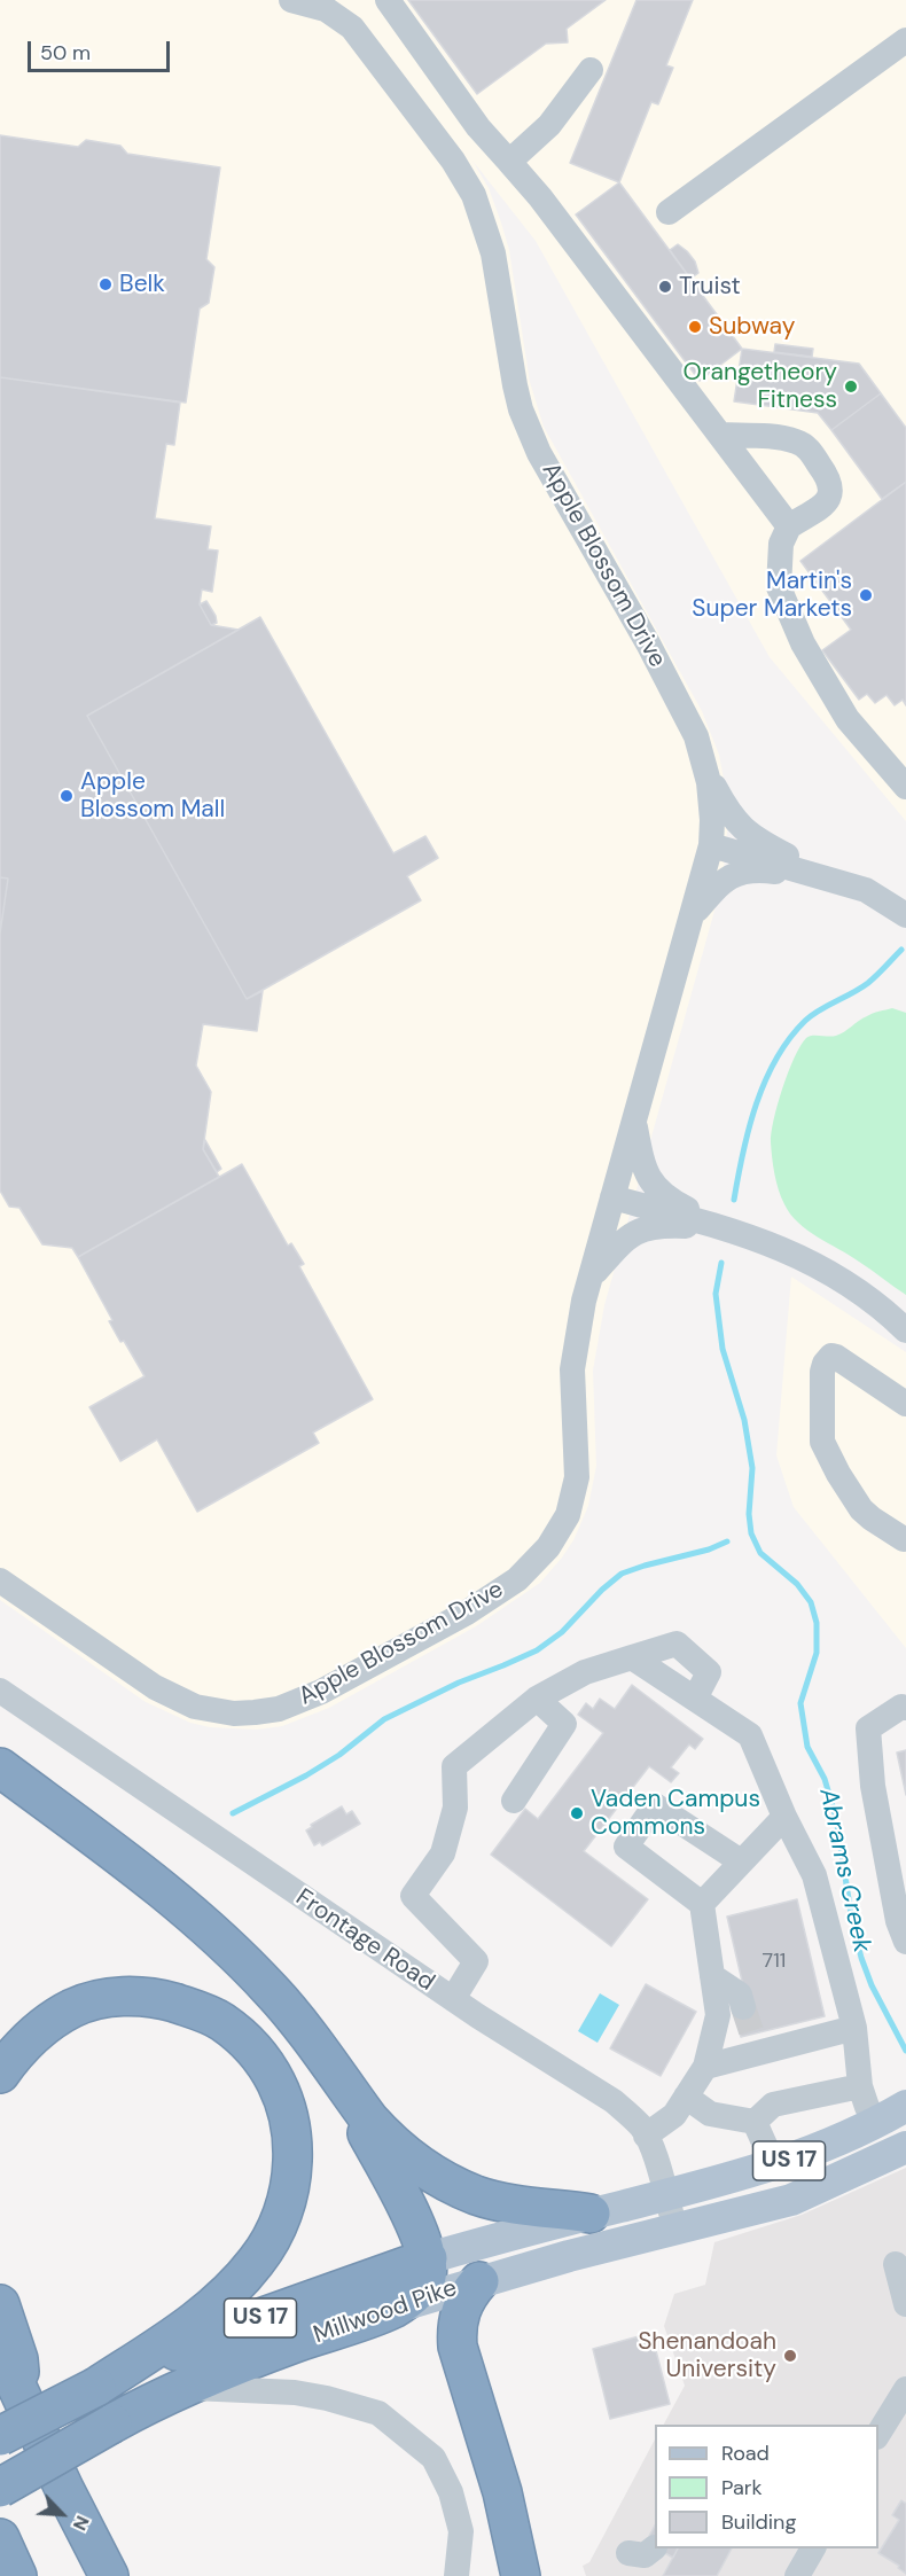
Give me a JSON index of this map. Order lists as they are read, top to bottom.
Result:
{
  "streets": {
    "highway": ["US 17", "Millwood Pike"],
    "street": ["Apple Blossom Drive", "Frontage Road"]
  },
  "crossings": [
    ["Frontage Road", "US 17"],
    ["Frontage Road", "Millwood Pike"],
    ["US 17", "Millwood Pike"]
  ],
  "water": ["Abrams Creek"],
  "places": [
    "Belk",
    "Truist",
    "Subway",
    "Orangetheory Fitness",
    "Martin's Super Markets",
    "Apple Blossom Mall",
    "Vaden Campus Commons",
    "Shenandoah University"
  ],
  "house_numbers": ["711"],
  "legend": ["Road", "Park", "Building"],
  "scale_bar": "50 m",
  "north": "bottom right"
}
